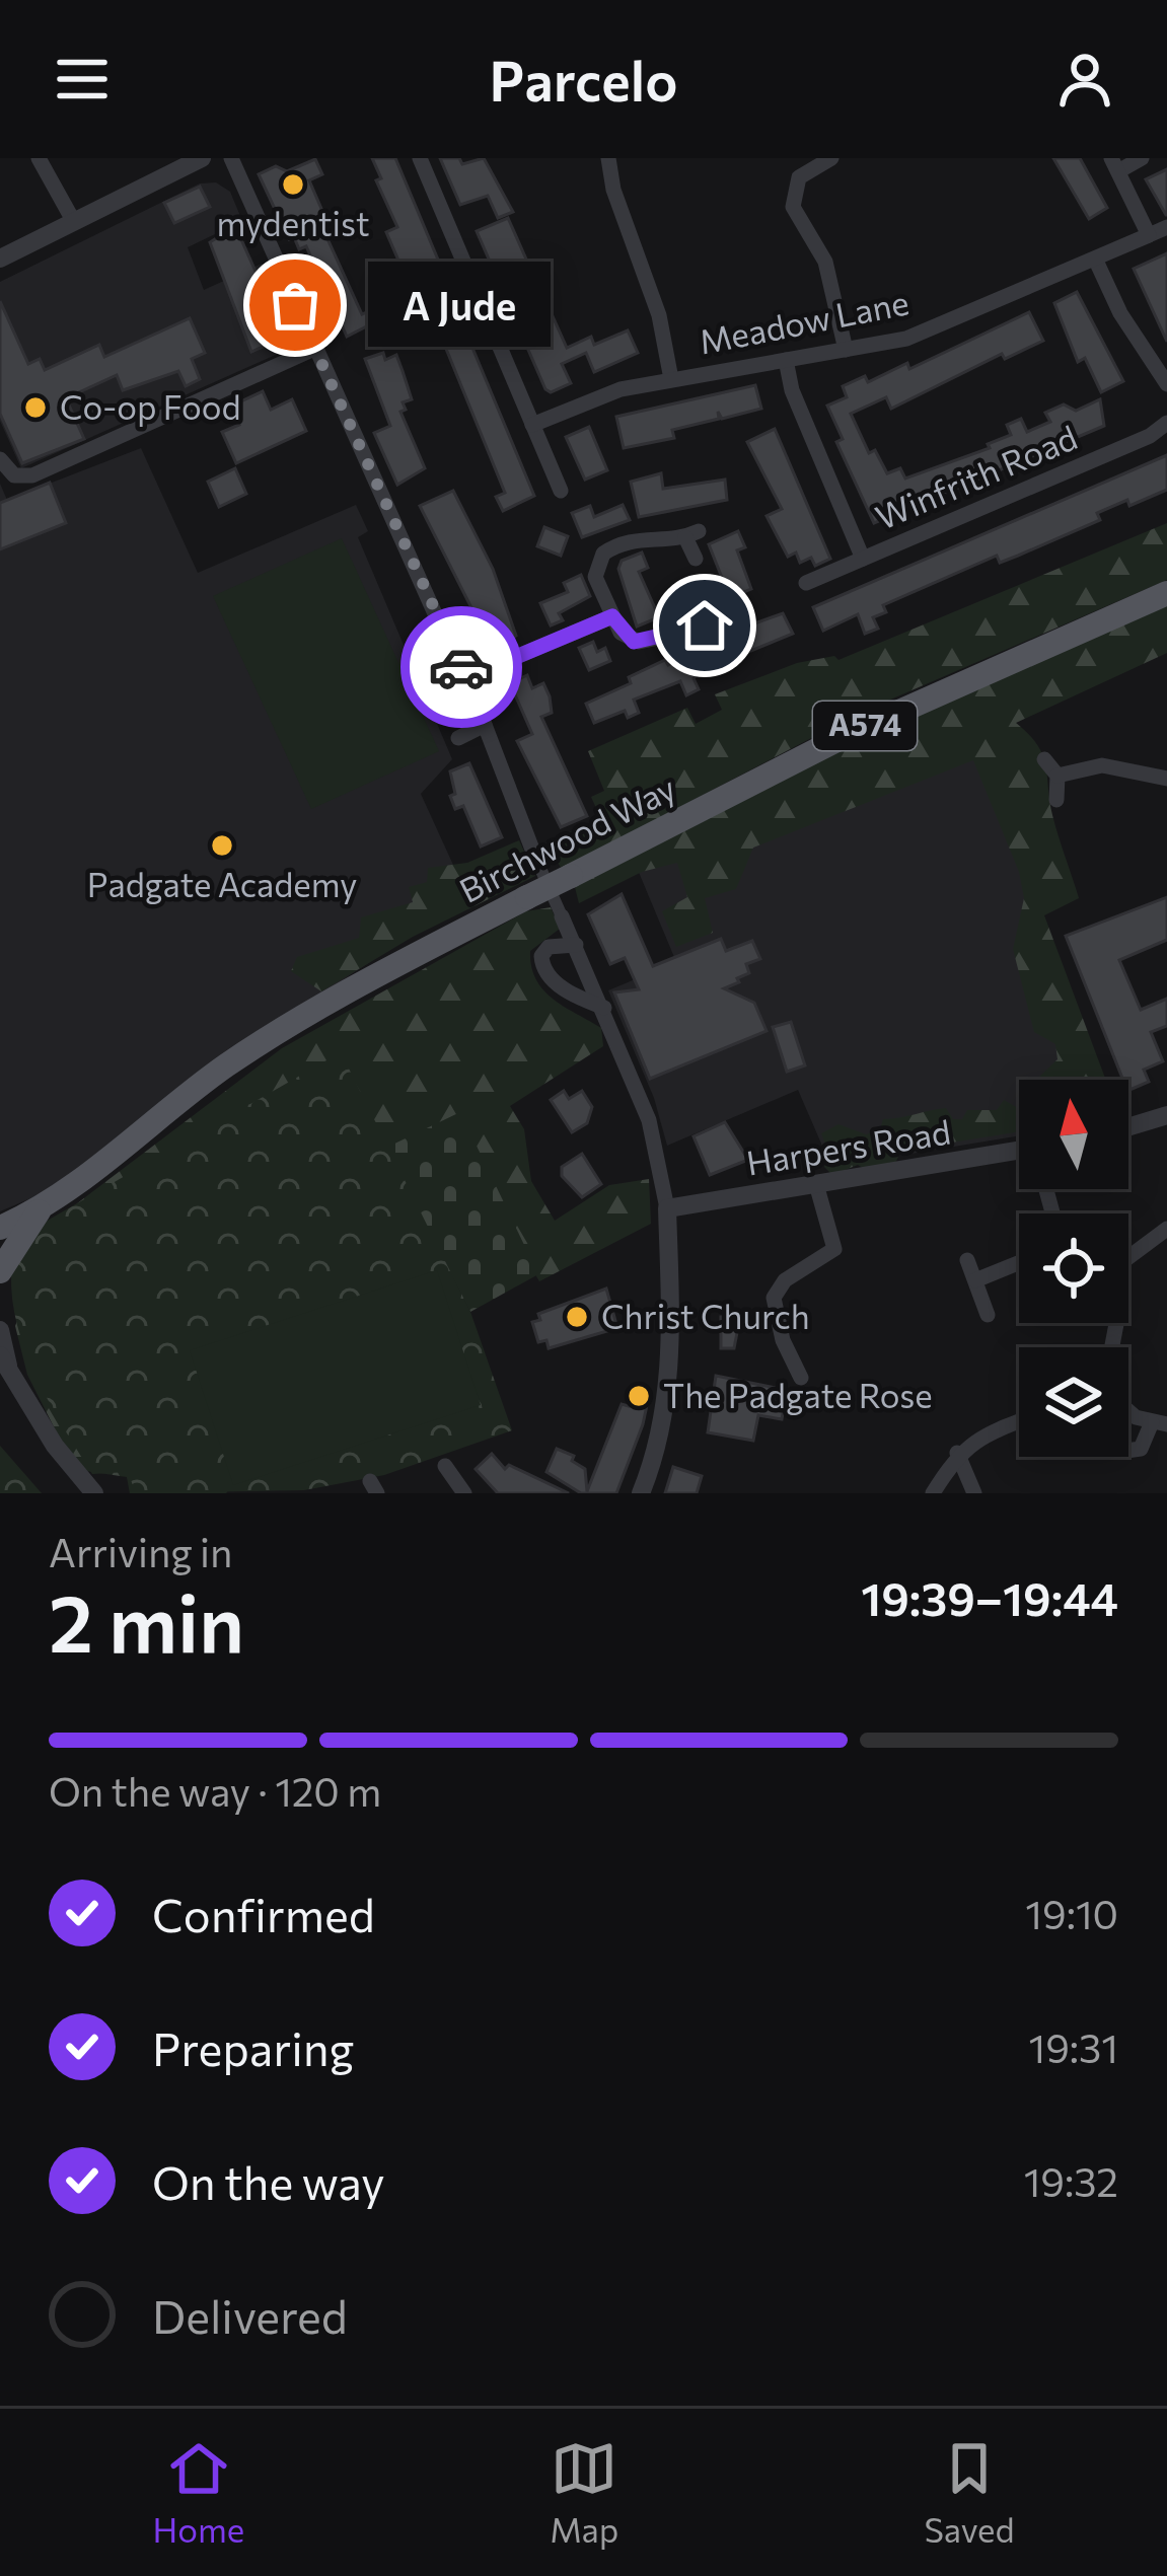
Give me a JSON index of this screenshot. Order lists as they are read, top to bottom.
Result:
{
  "streets": {
    "main road": ["A574", "Birchwood Way"],
    "street": ["Meadow Lane", "Winfrith Road", "Harpers Road"]
  },
  "places": [
    "mydentist",
    "A Jude",
    "Co-op Food",
    "Padgate Academy",
    "Christ Church",
    "The Padgate Rose"
  ],
  "north": "top",
  "page": {
    "header": "Parcelo",
    "bubble": "A Jude",
    "heading": ["2 min", "Arriving in", "19:39–19:44"],
    "bar": "On the way · 120 m",
    "list": [
      ["Confirmed", "19:10"],
      ["Preparing", "19:31"],
      ["On the way", "19:32"],
      "Delivered"
    ],
    "tabs": ["Home", "Map", "Saved"]
  }
}
